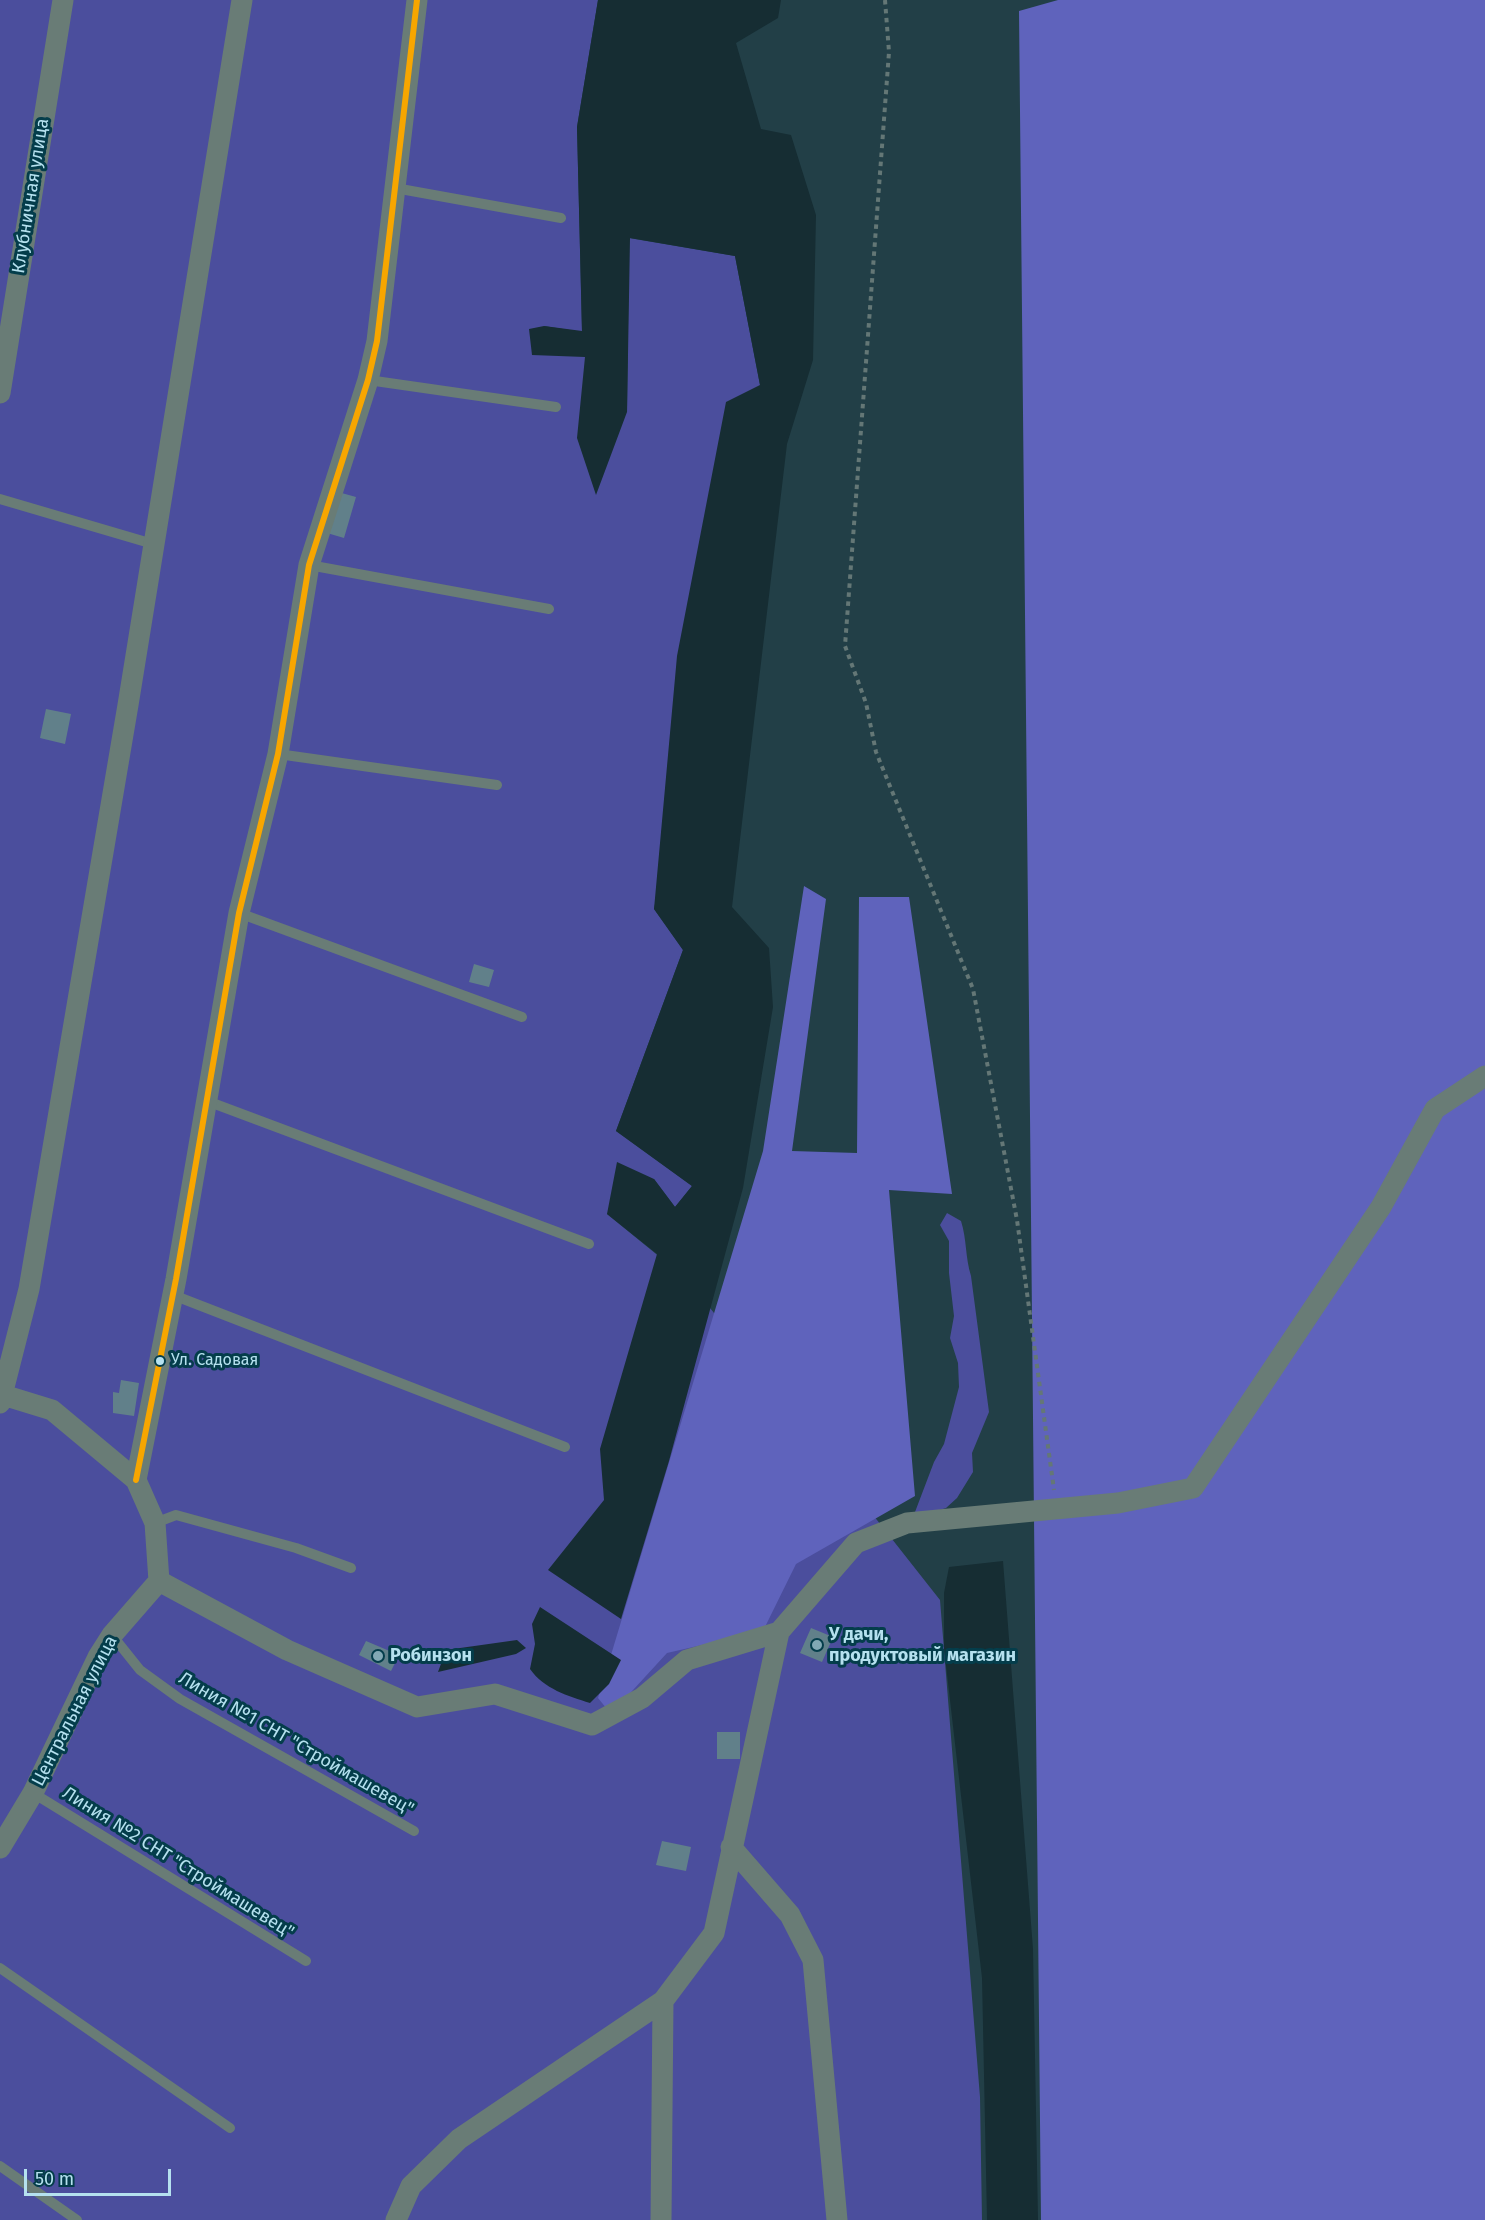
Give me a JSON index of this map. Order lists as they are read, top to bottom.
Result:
{
  "streets": {
    "street": ["Клубничная улица", "Центральная улица"],
    "lane": ["Линия №1 СНТ \"Строймашевец\"", "Линия №2 СНТ \"Строймашевец\""]
  },
  "crossings": [
    ["Центральная улица", "Линия №1 СНТ \"Строймашевец\""],
    ["Центральная улица", "Линия №2 СНТ \"Строймашевец\""]
  ],
  "places": ["Ул. Садовая", "У дачи, продуктовый магазин", "Робинзон"],
  "scale_bar": "50 m"
}
